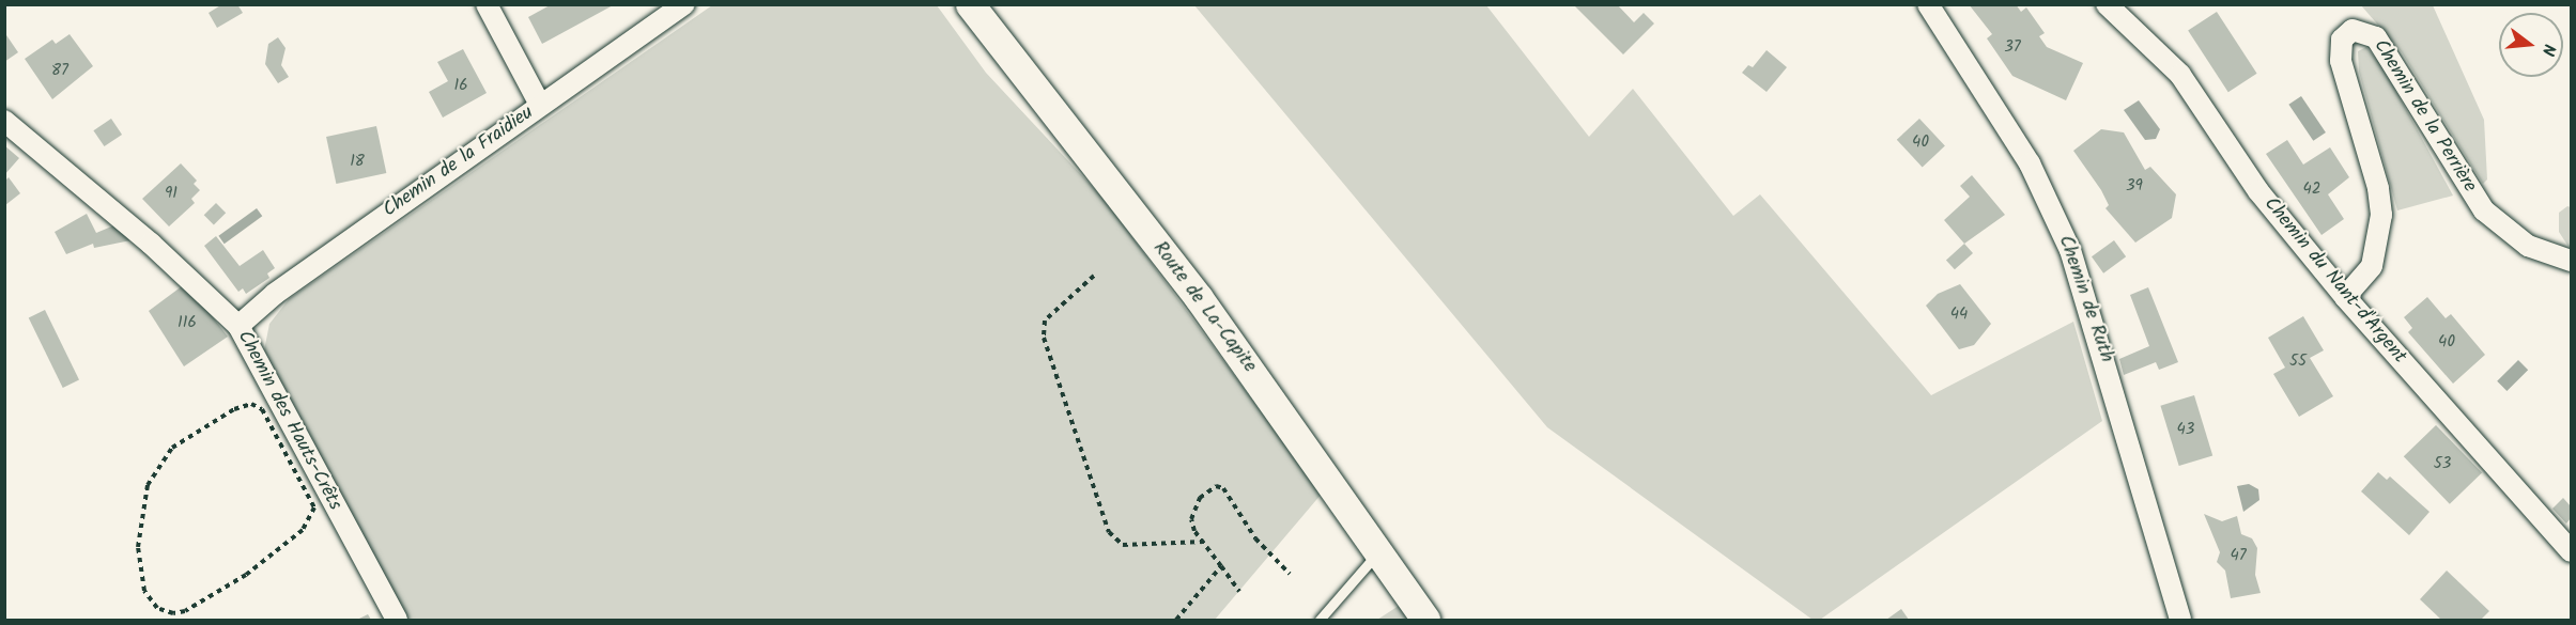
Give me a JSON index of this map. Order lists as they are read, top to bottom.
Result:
{
  "streets": {
    "street": [
      "Chemin de la Perrière",
      "Chemin de la Fraidieu",
      "Chemin du Nant-d'Argent",
      "Chemin de Ruth",
      "Route de La-Capite",
      "Chemin des Hauts-Crêts"
    ]
  },
  "crossings": [
    ["Chemin de la Perrière", "Chemin du Nant-d'Argent"],
    ["Chemin de la Fraidieu", "Chemin des Hauts-Crêts"]
  ],
  "house_numbers": [
    "37",
    "87",
    "16",
    "40",
    "18",
    "39",
    "42",
    "91",
    "44",
    "116",
    "40",
    "55",
    "43",
    "53",
    "47"
  ],
  "north": "right"
}
